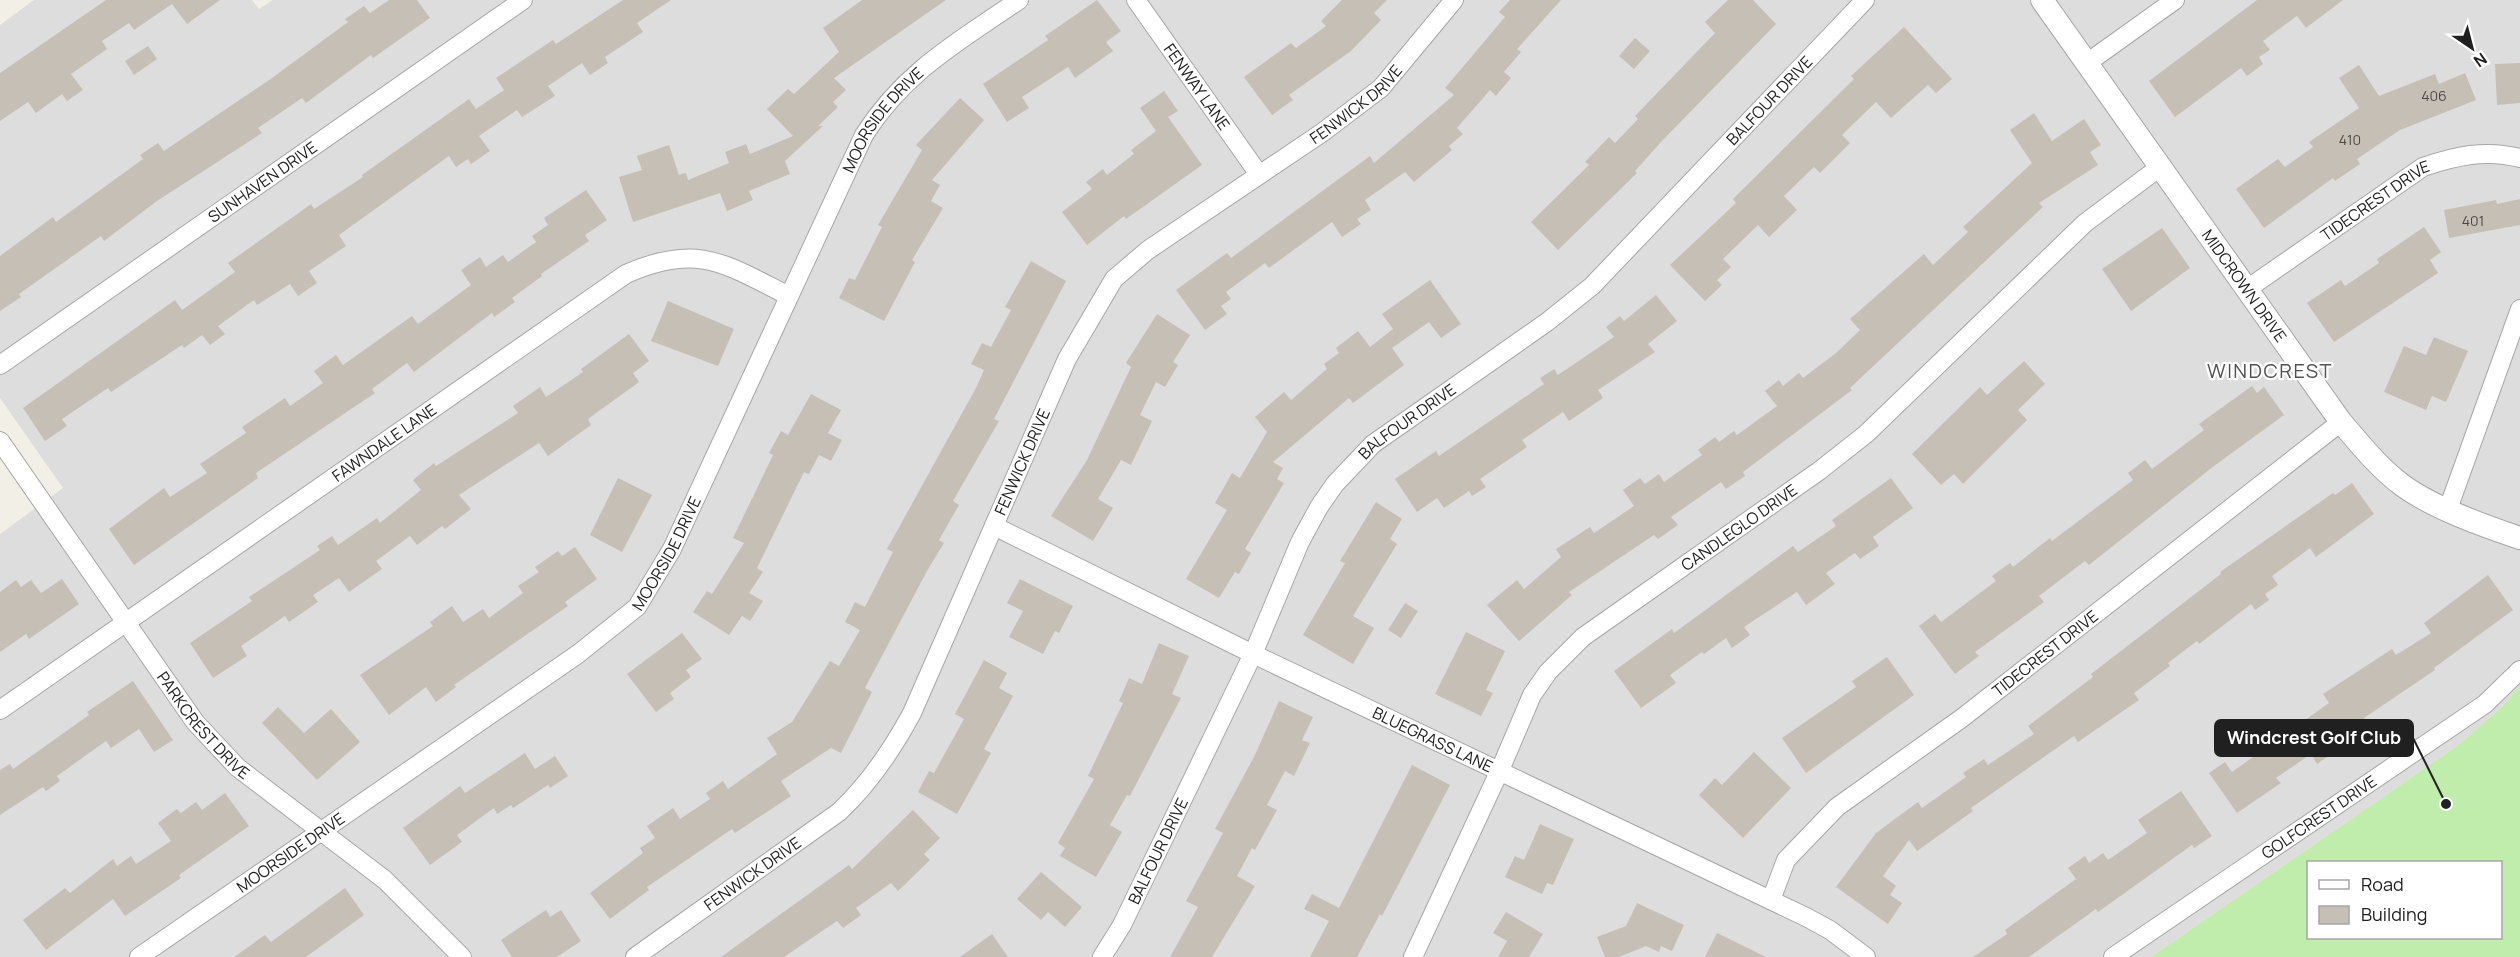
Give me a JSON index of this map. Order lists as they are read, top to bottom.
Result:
{
  "streets": {
    "street": [
      "FENWAY LANE",
      "BALFOUR DRIVE",
      "FENWICK DRIVE",
      "MOORSIDE DRIVE",
      "SUNHAVEN DRIVE",
      "TIDECREST DRIVE",
      "MIDCROWN DRIVE",
      "FAWNDALE LANE",
      "CANDLEGLO DRIVE",
      "PARKCREST DRIVE",
      "BLUEGRASS LANE",
      "GOLFCREST DRIVE"
    ]
  },
  "crossings": [
    ["FENWAY LANE", "FENWICK DRIVE"],
    ["BALFOUR DRIVE", "BLUEGRASS LANE"],
    ["FENWICK DRIVE", "BLUEGRASS LANE"],
    ["MOORSIDE DRIVE", "FAWNDALE LANE"],
    ["MOORSIDE DRIVE", "PARKCREST DRIVE"],
    ["TIDECREST DRIVE", "MIDCROWN DRIVE"],
    ["TIDECREST DRIVE", "BLUEGRASS LANE"],
    ["MIDCROWN DRIVE", "CANDLEGLO DRIVE"],
    ["FAWNDALE LANE", "PARKCREST DRIVE"],
    ["CANDLEGLO DRIVE", "BLUEGRASS LANE"]
  ],
  "districts": ["WINDCREST"],
  "places": ["Windcrest Golf Club"],
  "house_numbers": ["406", "410", "401"],
  "legend": ["Road", "Building"],
  "north": "bottom right"
}
